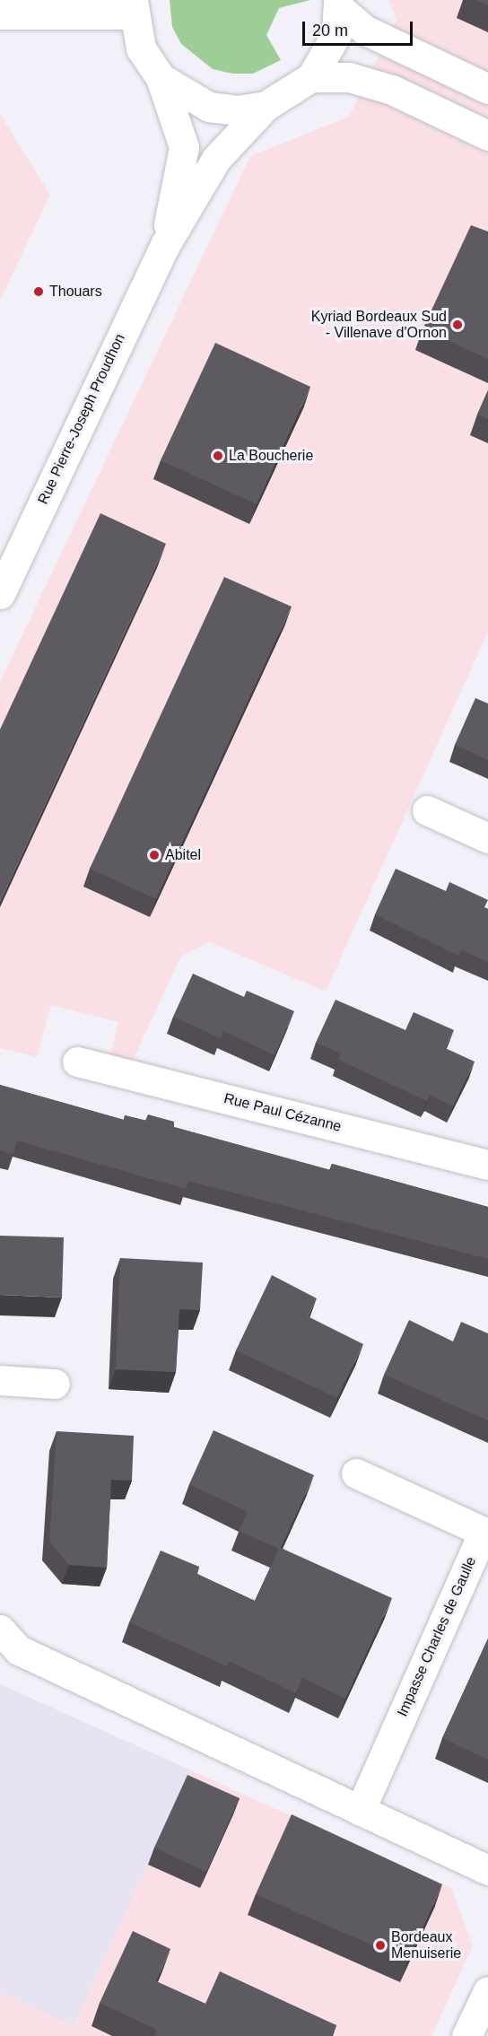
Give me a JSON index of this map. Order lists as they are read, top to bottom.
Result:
{
  "streets": {
    "street": ["Rue Pierre-Joseph Proudhon", "Rue Paul Cézanne", "Impasse Charles de Gaulle"]
  },
  "places": [
    "Thouars",
    "Kyriad Bordeaux Sud - Villenave d'Ornon",
    "La Boucherie",
    "Abitel",
    "Bordeaux Menuiserie"
  ],
  "scale_bar": "20 m"
}
